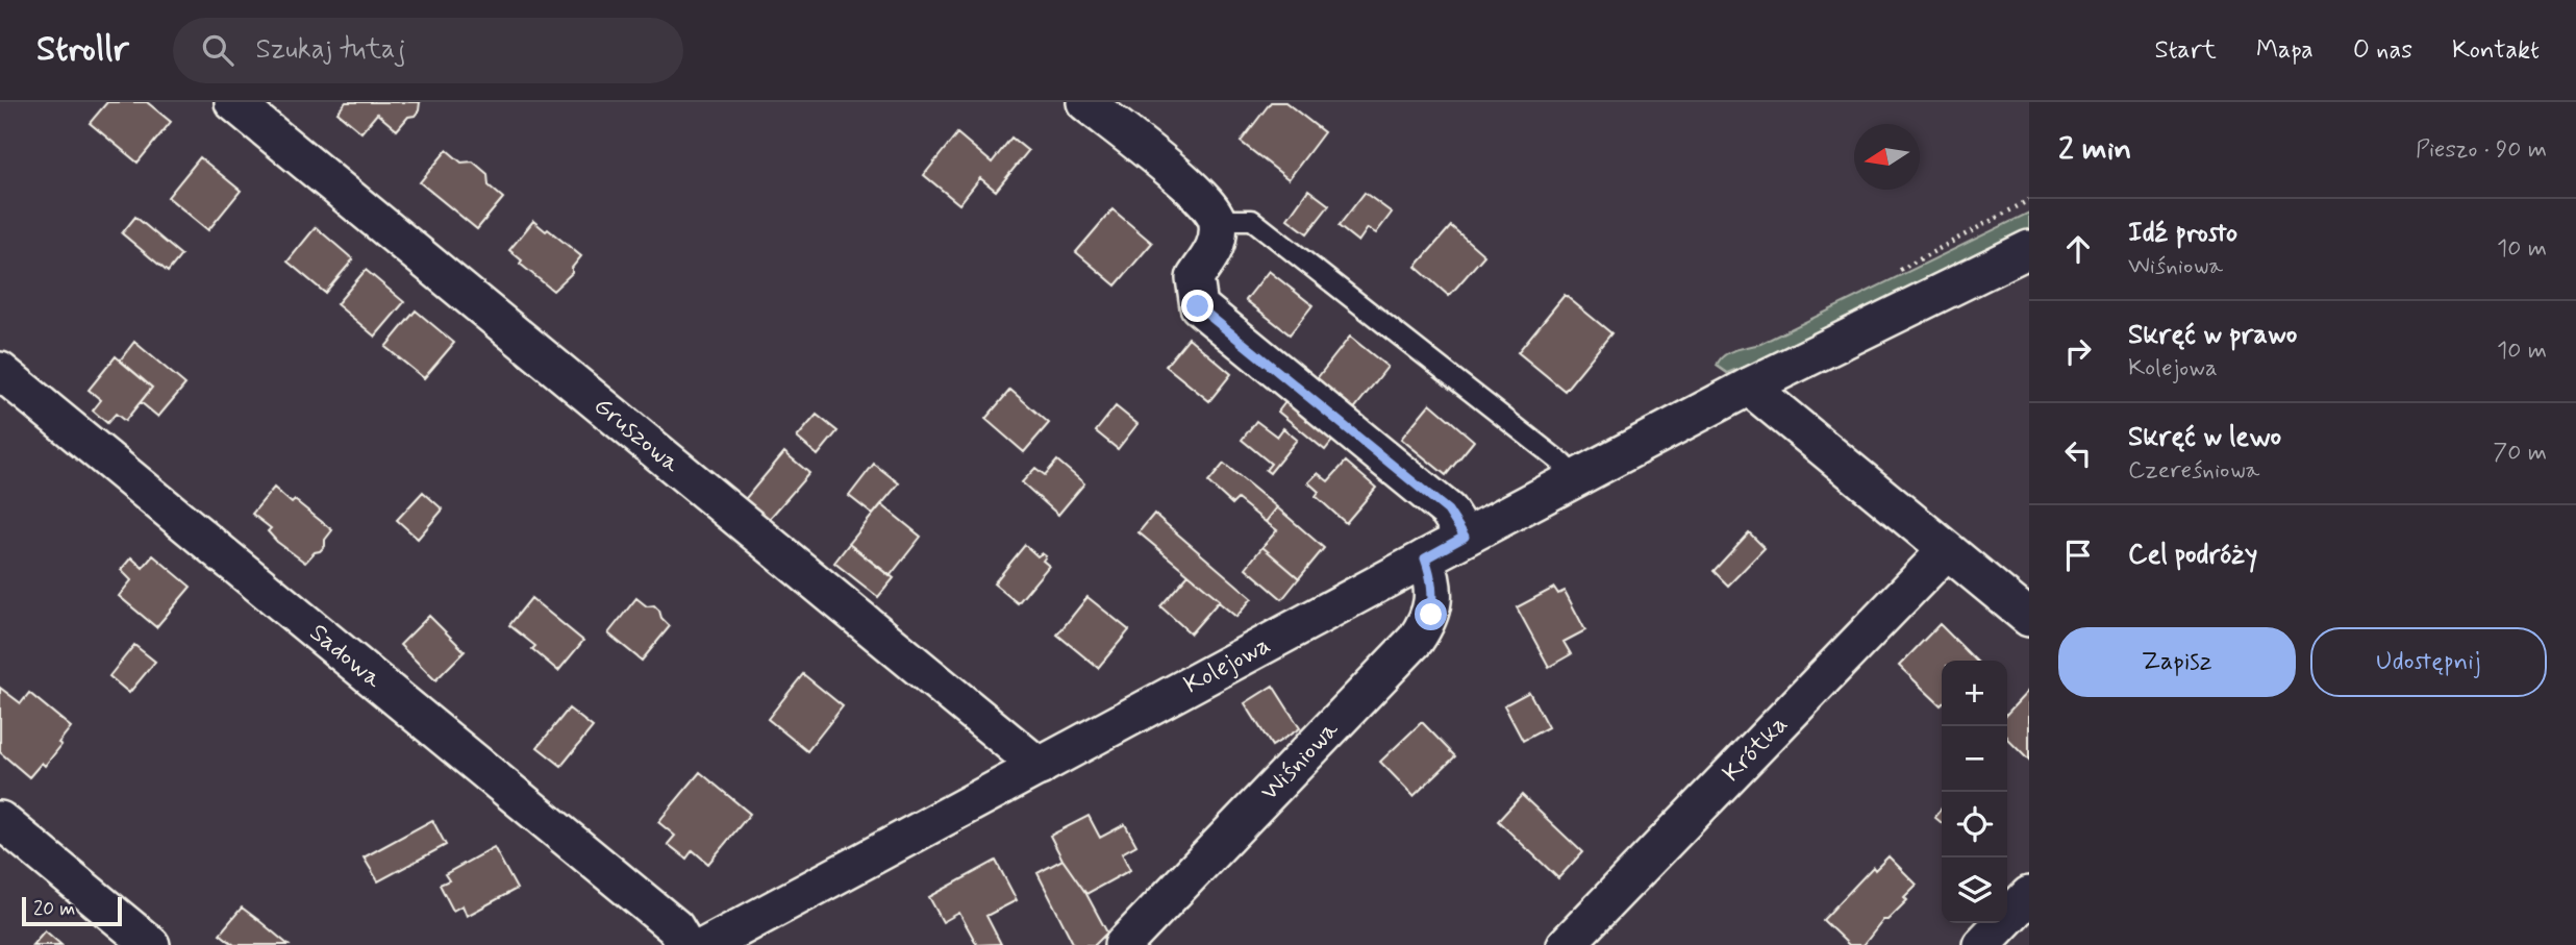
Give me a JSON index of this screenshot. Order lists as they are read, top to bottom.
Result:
{
  "streets": {
    "street": [
      "Gruszowa",
      "Sadowa",
      "Kolejowa",
      "Krótka",
      "Wiśniowa"
    ]
  },
  "crossings": [
    ["Gruszowa", "Kolejowa"],
    ["Kolejowa", "Wiśniowa"]
  ],
  "scale_bar": "20 m",
  "north": "left",
  "page": {
    "header": "Strollr",
    "search": "Szukaj tutaj",
    "nav": [
      "Start",
      "Mapa",
      "O nas",
      "Kontakt"
    ],
    "heading": ["2 min", "Pieszo · 90 m"],
    "list": [
      ["Idź prosto", "Wiśniowa", "10 m"],
      ["Skręć w prawo", "Kolejowa", "10 m"],
      ["Skręć w lewo", "Czereśniowa", "70 m"],
      "Cel podróży"
    ],
    "buttons": ["Zapisz", "Udostępnij"],
    "map_buttons": ["+", "−"],
    "scale": "20 m"
  }
}
